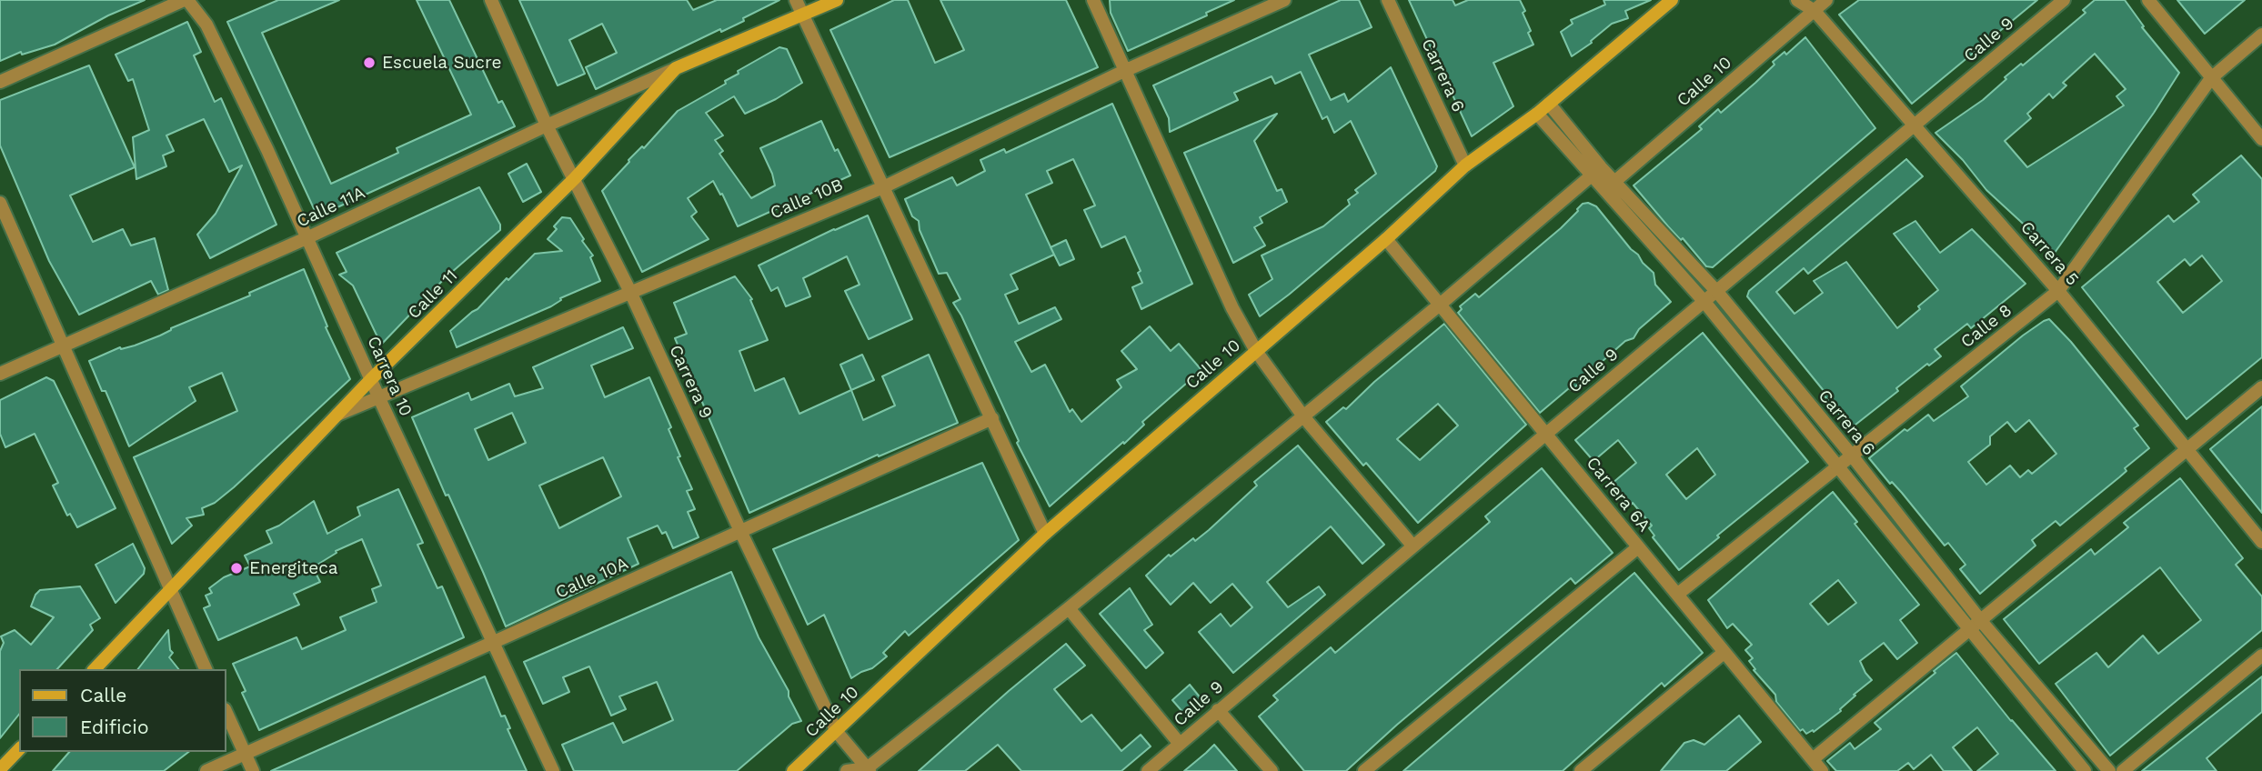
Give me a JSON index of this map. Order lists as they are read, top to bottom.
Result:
{
  "streets": {
    "main road": ["Calle 10", "Calle 11"],
    "street": [
      "Calle 9",
      "Carrera 6",
      "Calle 10B",
      "Calle 11A",
      "Carrera 5",
      "Calle 8",
      "Carrera 10",
      "Carrera 9",
      "Carrera 6A",
      "Calle 10A"
    ]
  },
  "crossings": [
    ["Calle 9", "Carrera 6"],
    ["Calle 9", "Carrera 5"],
    ["Calle 9", "Carrera 6A"],
    ["Carrera 6", "Calle 10"],
    ["Carrera 6", "Calle 8"],
    ["Calle 10", "Carrera 5"],
    ["Calle 10", "Carrera 9"],
    ["Calle 10", "Carrera 6A"],
    ["Calle 10B", "Calle 11"],
    ["Calle 10B", "Carrera 10"],
    ["Calle 10B", "Carrera 9"],
    ["Calle 11A", "Calle 11"],
    ["Calle 11A", "Carrera 10"],
    ["Calle 11A", "Carrera 9"],
    ["Carrera 5", "Calle 8"],
    ["Calle 11", "Carrera 10"],
    ["Calle 11", "Carrera 9"],
    ["Calle 8", "Carrera 6A"],
    ["Carrera 10", "Calle 10A"],
    ["Carrera 9", "Calle 10A"]
  ],
  "places": ["Escuela Sucre", "Energiteca"],
  "legend": ["Calle", "Edificio"]
}
